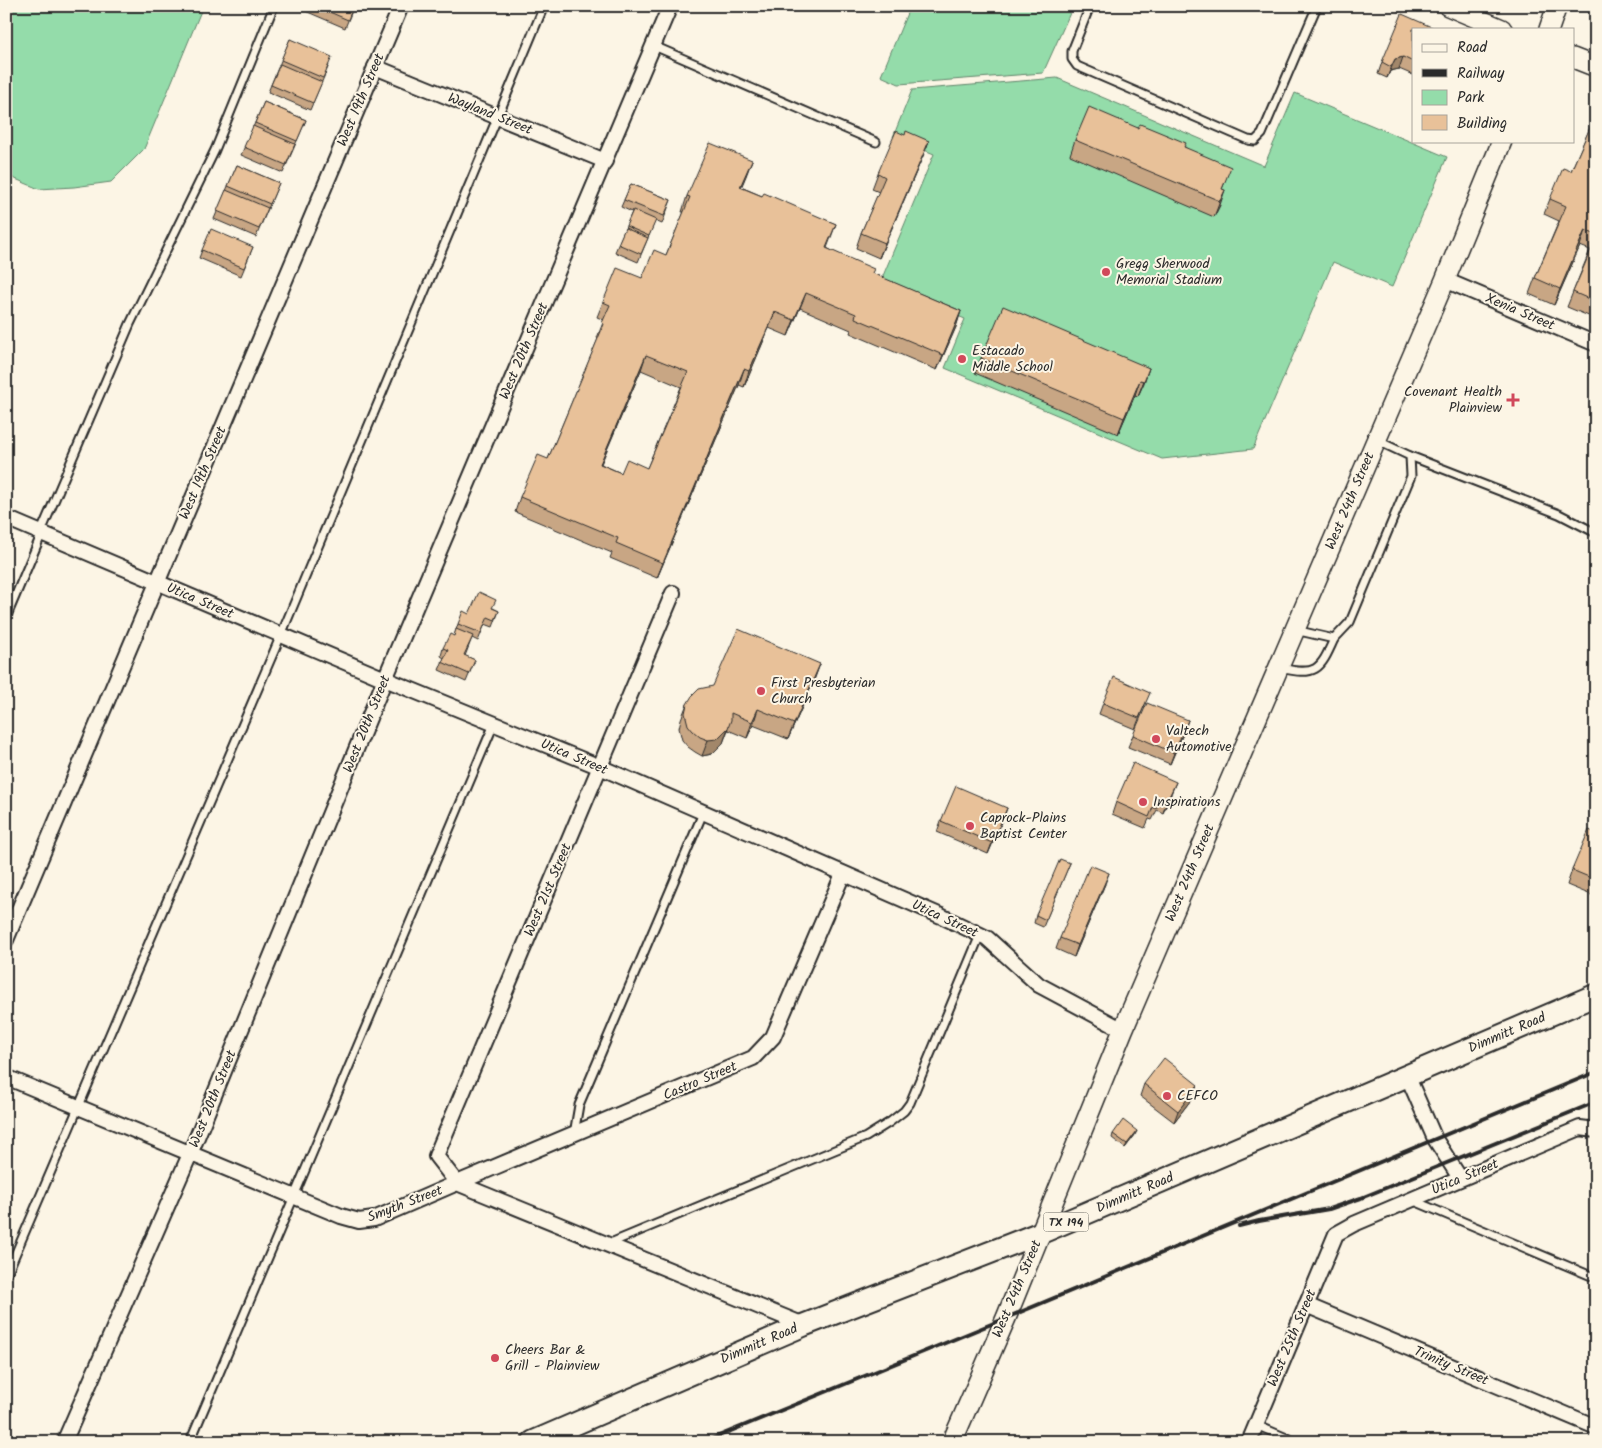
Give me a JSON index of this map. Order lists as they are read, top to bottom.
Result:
{
  "streets": {
    "main road": ["West 24th Street", "Dimmitt Road", "TX 194"],
    "street": [
      "West 19th Street",
      "Wayland Street",
      "Xenia Street",
      "West 20th Street",
      "Utica Street",
      "West 21st Street",
      "Castro Street",
      "Smyth Street",
      "West 25th Street",
      "Trinity Street"
    ]
  },
  "crossings": [
    ["West 19th Street", "Wayland Street"],
    ["West 19th Street", "Utica Street"],
    ["Wayland Street", "West 20th Street"],
    ["Xenia Street", "West 24th Street"],
    ["West 20th Street", "Utica Street"],
    ["West 20th Street", "Smyth Street"],
    ["West 24th Street", "Utica Street"],
    ["West 24th Street", "Dimmitt Road"],
    ["Utica Street", "West 21st Street"],
    ["Utica Street", "Castro Street"],
    ["Utica Street", "West 25th Street"],
    ["West 21st Street", "Castro Street"],
    ["West 21st Street", "Smyth Street"],
    ["Dimmitt Road", "Smyth Street"],
    ["Castro Street", "Smyth Street"],
    ["West 25th Street", "Trinity Street"]
  ],
  "places": {
    "other": [
      "Gregg Sherwood Memorial Stadium",
      "Estacado Middle School",
      "First Presbyterian Church",
      "Valtech Automotive",
      "Inspirations",
      "Caprock-Plains Baptist Center",
      "CEFCO",
      "Cheers Bar & Grill - Plainview"
    ],
    "health": ["Covenant Health Plainview"]
  },
  "legend": [
    "Road",
    "Railway",
    "Park",
    "Building"
  ]
}
